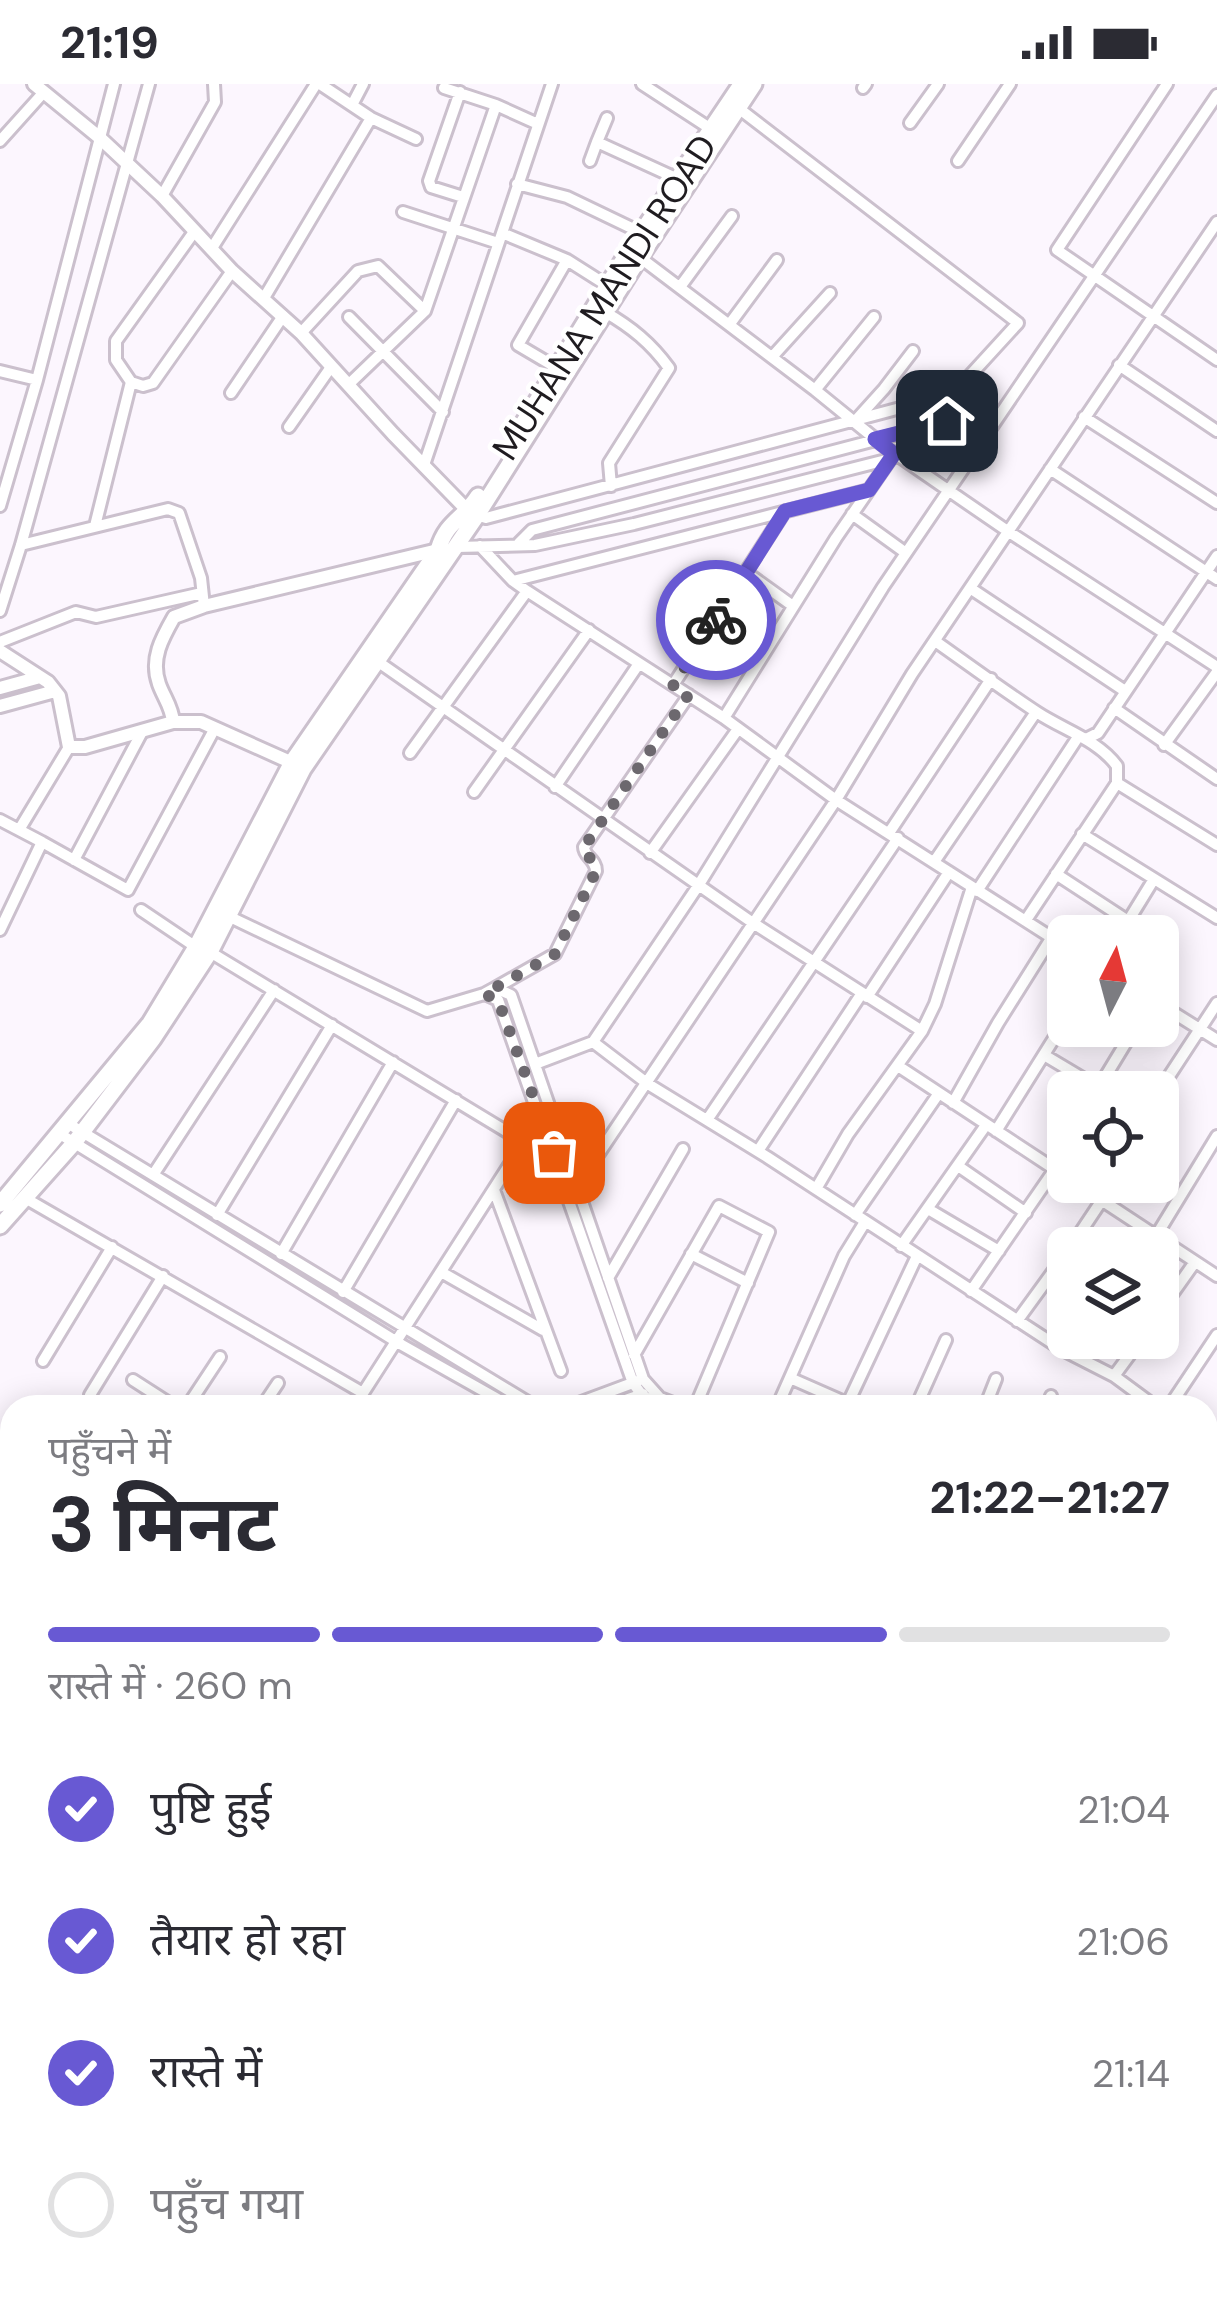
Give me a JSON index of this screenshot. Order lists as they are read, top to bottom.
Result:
{
  "streets": {
    "main road": ["MUHANA MANDI ROAD"]
  },
  "north": "top",
  "page": {
    "status": "21:19",
    "heading": ["3 मिनट", "पहुँचने में", "21:22–21:27"],
    "bar": "रास्ते में · 260 m",
    "list": [
      ["पुष्टि हुई", "21:04"],
      ["तैयार हो रहा", "21:06"],
      ["रास्ते में", "21:14"],
      "पहुँच गया"
    ]
  }
}
